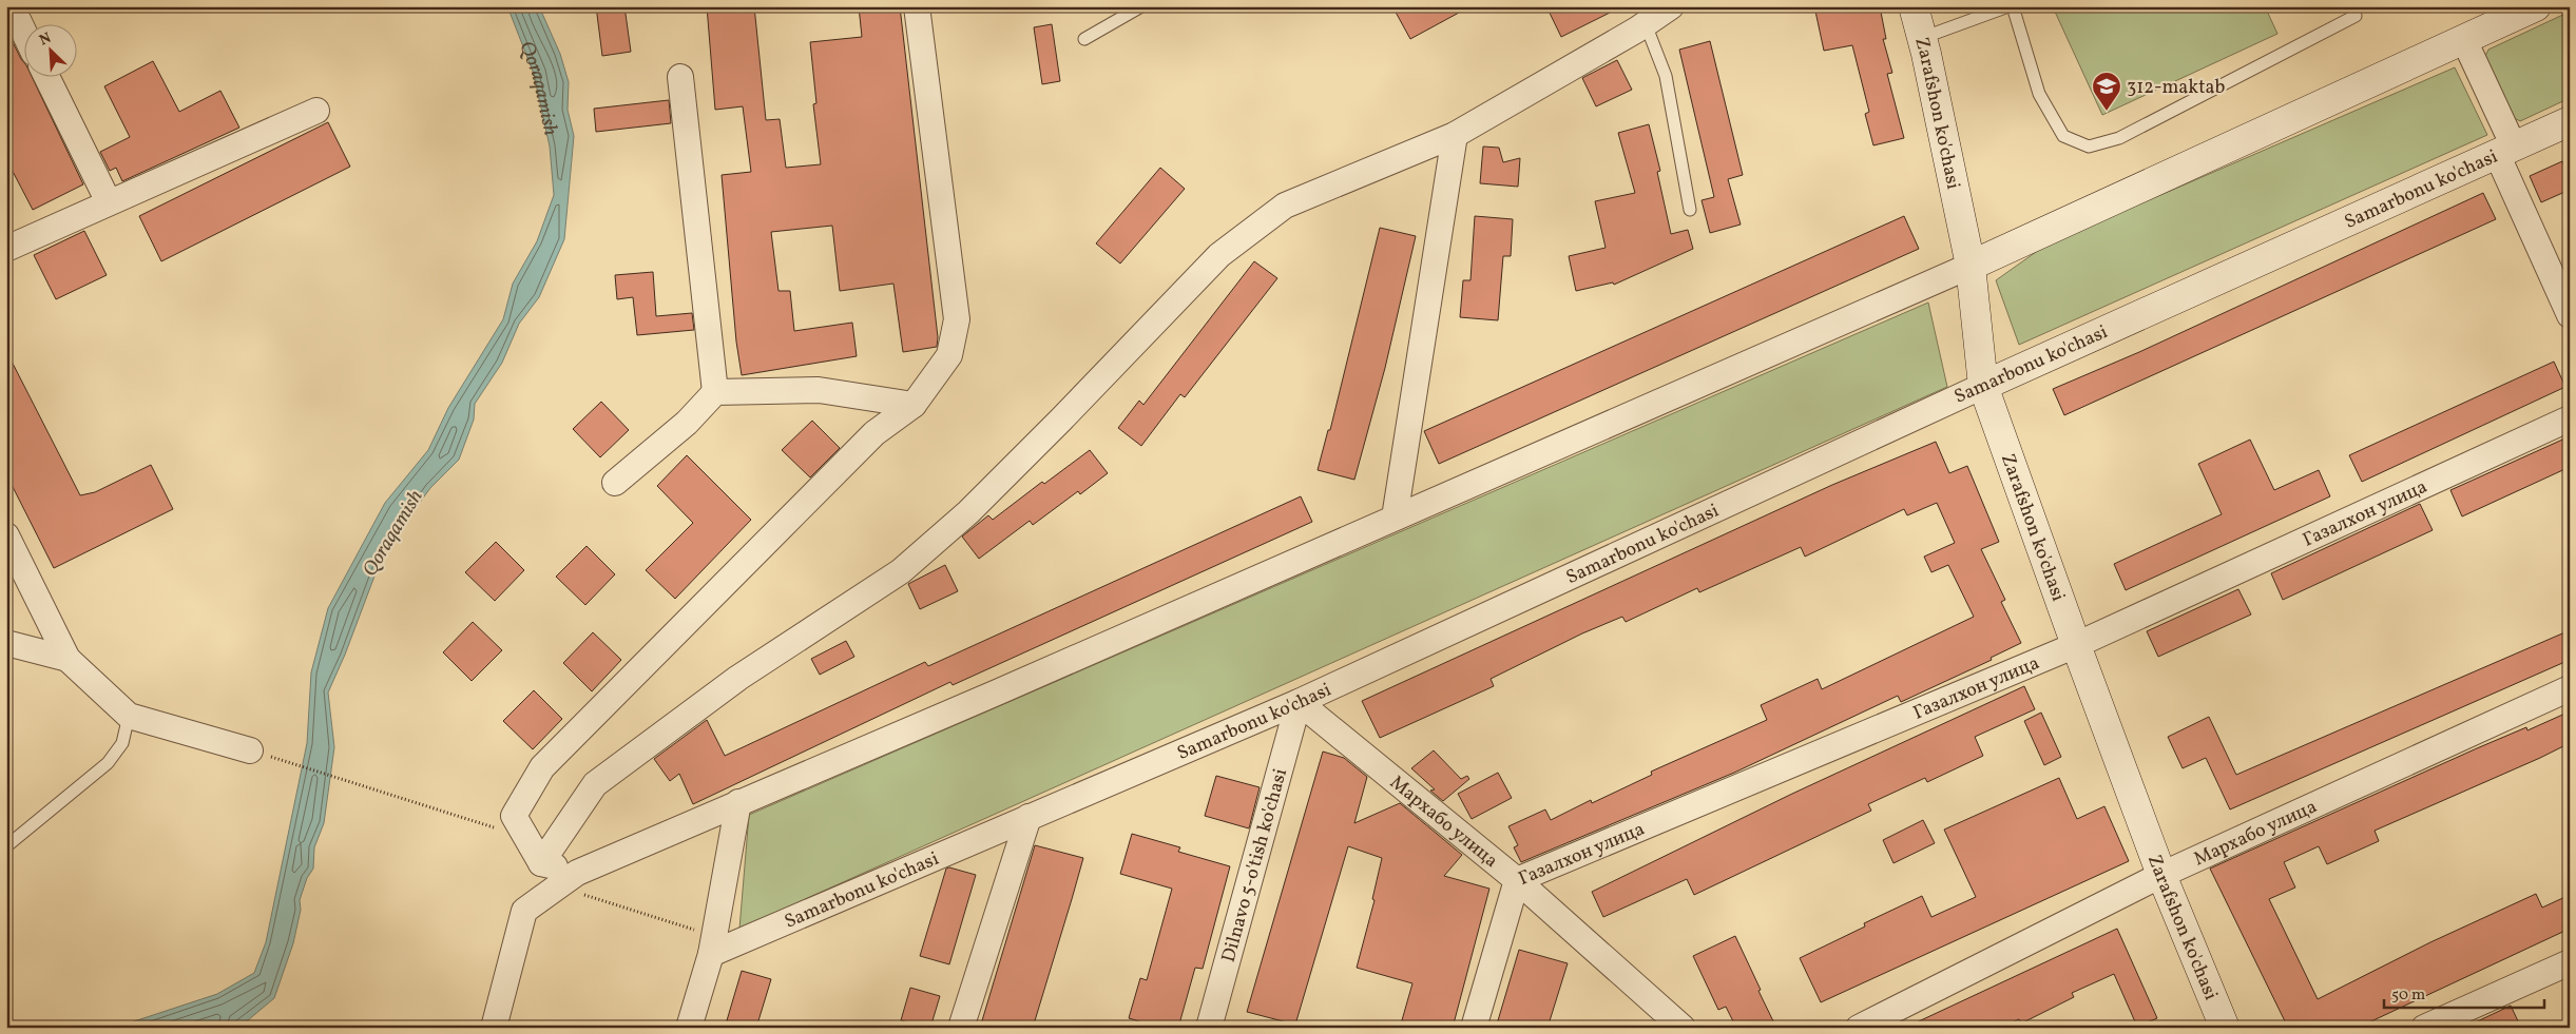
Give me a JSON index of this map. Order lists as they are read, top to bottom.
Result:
{
  "streets": {
    "street": [
      "Zarafshon ko'chasi",
      "Samarbonu ko'chasi",
      "Газалхон улица",
      "Мархабо улица",
      "Dilnavo 5-o'tish ko'chasi"
    ]
  },
  "crossings": [
    ["Zarafshon ko'chasi", "Samarbonu ko'chasi"],
    ["Zarafshon ko'chasi", "Газалхон улица"],
    ["Zarafshon ko'chasi", "Мархабо улица"],
    ["Samarbonu ko'chasi", "Мархабо улица"],
    ["Samarbonu ko'chasi", "Dilnavo 5-o'tish ko'chasi"],
    ["Газалхон улица", "Мархабо улица"],
    ["Мархабо улица", "Dilnavo 5-o'tish ko'chasi"]
  ],
  "water": ["Qoraqamish"],
  "places": {
    "school or university": ["312-maktab"]
  },
  "scale_bar": "50 m",
  "north": "top left"
}
